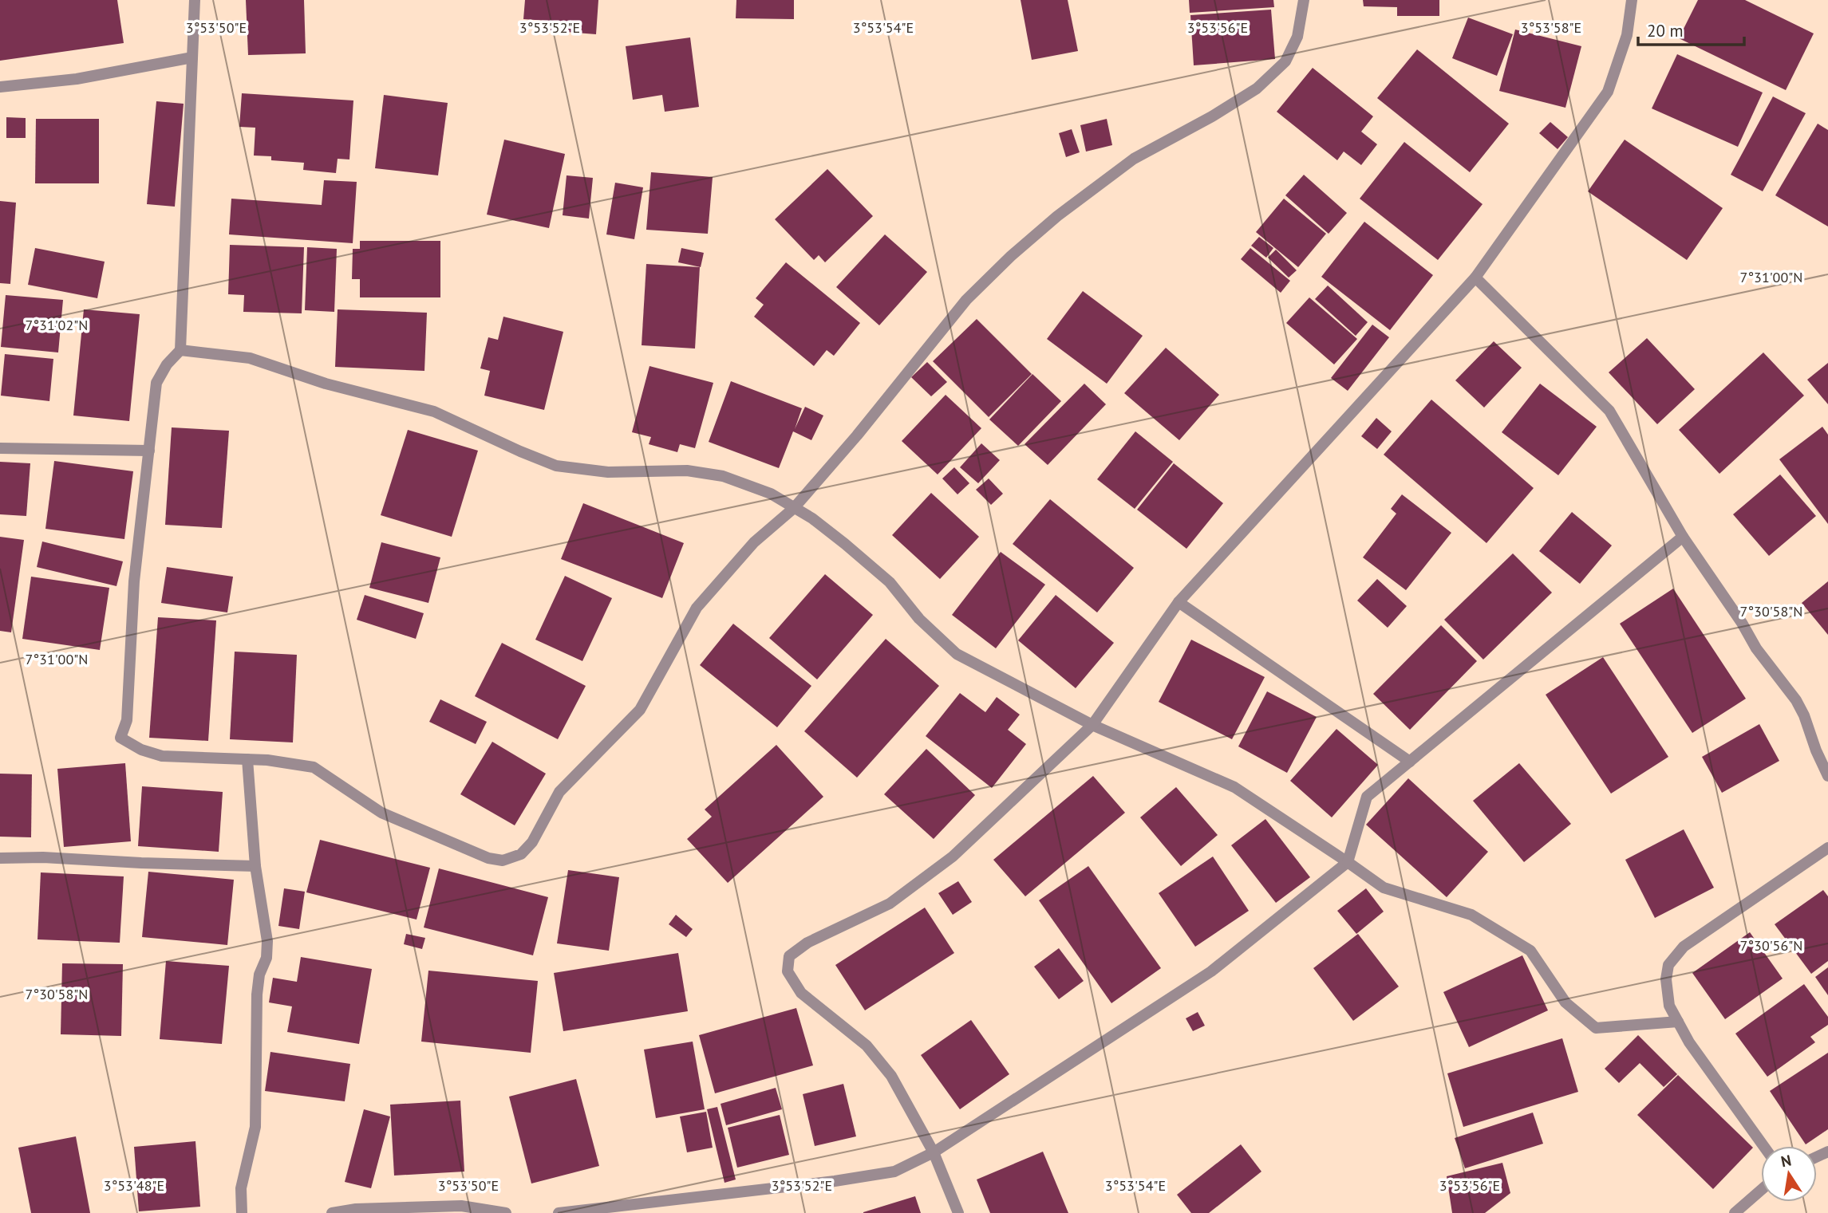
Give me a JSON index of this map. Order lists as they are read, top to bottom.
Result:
{
  "scale_bar": "20 m",
  "north": "top",
  "coordinates": [
    "3°53'50\"E",
    "3°53'52\"E",
    "3°53'54\"E",
    "3°53'56\"E",
    "3°53'58\"E",
    "7°31'00\"N",
    "7°31'02\"N",
    "7°30'58\"N",
    "7°30'56\"N",
    "3°53'48\"E"
  ]
}
